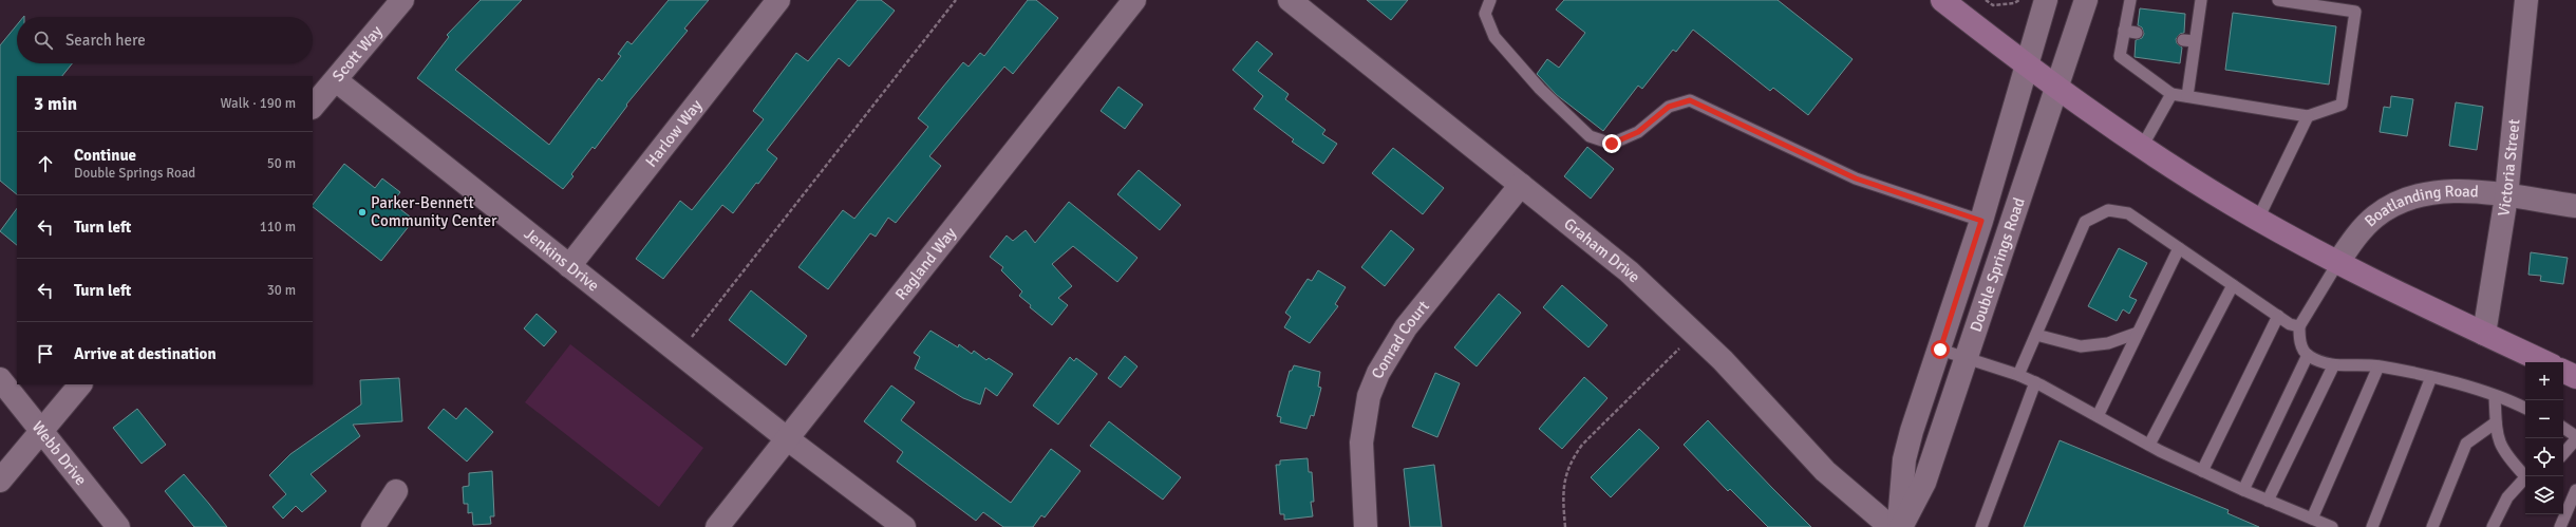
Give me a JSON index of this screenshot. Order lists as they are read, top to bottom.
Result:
{
  "streets": {
    "street": [
      "Scott Way",
      "Harlow Way",
      "Victoria Street",
      "Boatlanding Road",
      "Graham Drive",
      "Jenkins Drive",
      "Ragland Way",
      "Double Springs Road",
      "Conrad Court",
      "Webb Drive"
    ]
  },
  "crossings": [
    ["Scott Way", "Jenkins Drive"],
    ["Harlow Way", "Jenkins Drive"],
    ["Victoria Street", "Boatlanding Road"],
    ["Graham Drive", "Conrad Court"],
    ["Jenkins Drive", "Ragland Way"]
  ],
  "places": ["Parker-Bennett Community Center"],
  "page": {
    "search": "Search here",
    "heading": ["3 min", "Walk · 190 m"],
    "list": [
      ["Continue", "Double Springs Road", "50 m"],
      ["Turn left", "110 m"],
      ["Turn left", "30 m"],
      "Arrive at destination"
    ],
    "map_buttons": ["+", "−"]
  }
}
